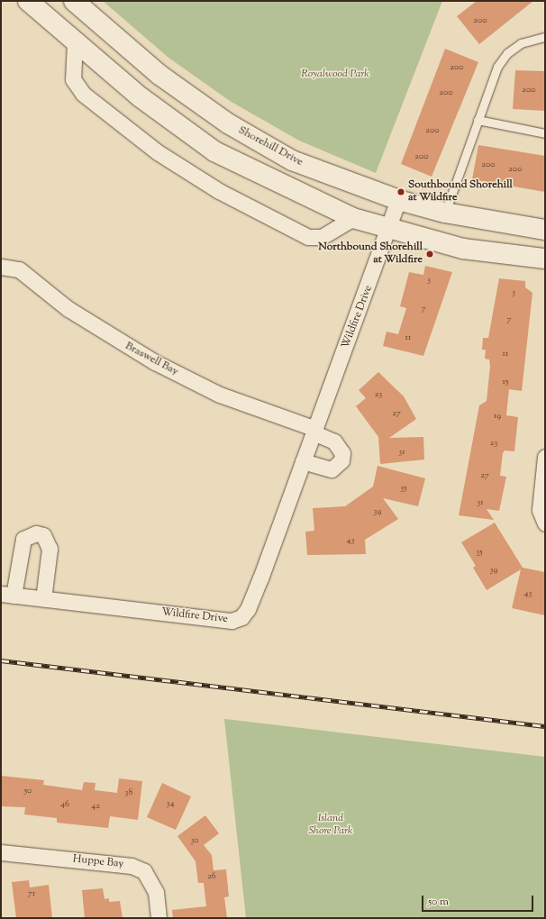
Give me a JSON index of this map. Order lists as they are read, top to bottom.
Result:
{
  "streets": {
    "street": [
      "Shorehill Drive",
      "Wildfire Drive",
      "Braswell Bay",
      "Huppe Bay"
    ]
  },
  "crossings": [
    ["Shorehill Drive", "Wildfire Drive"],
    ["Wildfire Drive", "Braswell Bay"]
  ],
  "parks": ["Royalwood Park", "Island Shore Park"],
  "places": ["Southbound Shorehill at Wildfire", "Northbound Shorehill at Wildfire"],
  "house_numbers": [
    "200",
    "200",
    "200",
    "200",
    "200",
    "200",
    "200",
    "200",
    "3",
    "3",
    "7",
    "7",
    "11",
    "11",
    "15",
    "23",
    "27",
    "19",
    "23",
    "31",
    "27",
    "35",
    "31",
    "39",
    "43",
    "35",
    "39",
    "43",
    "50",
    "38",
    "34",
    "46",
    "42",
    "30",
    "26",
    "71"
  ],
  "scale_bar": "50 m"
}
